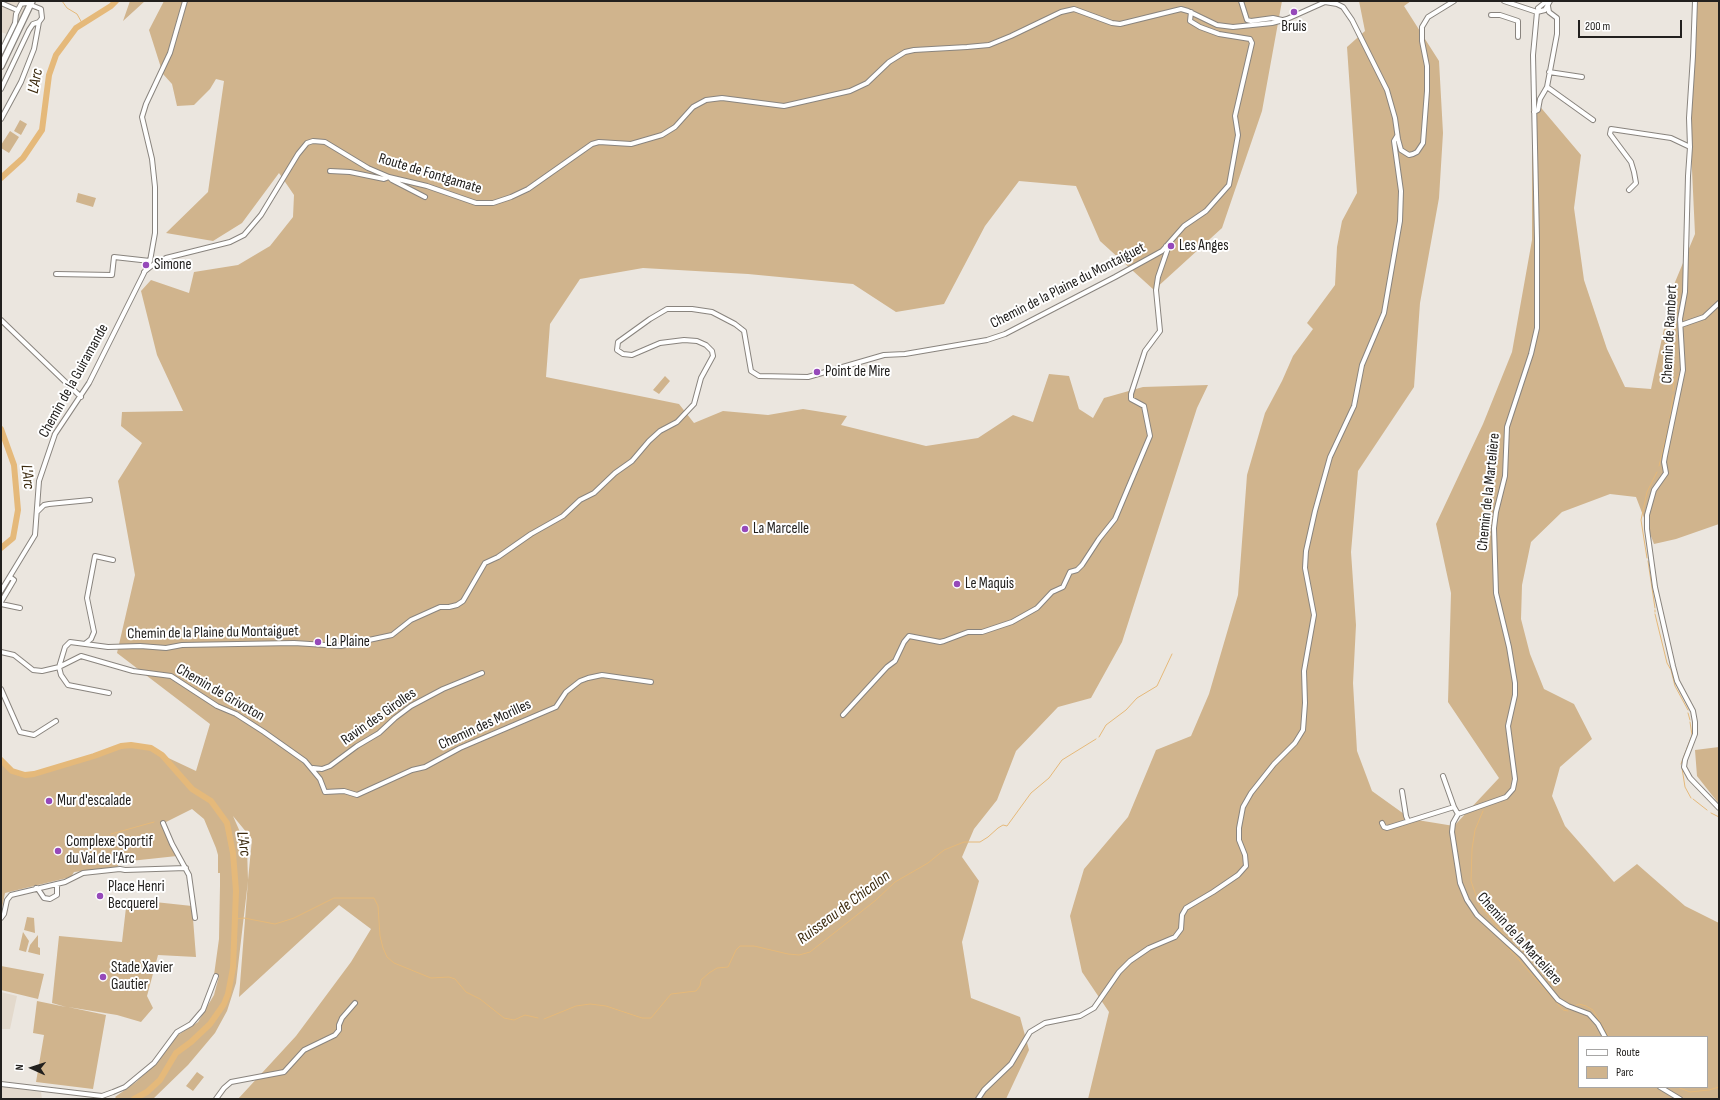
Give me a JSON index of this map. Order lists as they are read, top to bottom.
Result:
{
  "streets": {
    "street": [
      "Route de Fontgamate",
      "Chemin de la Plaine du Montaiguet",
      "Chemin de Rambert",
      "Chemin de la Guiramande",
      "Chemin de la Martelière",
      "Chemin de Grivoton",
      "Ravin des Girolles",
      "Chemin des Morilles"
    ]
  },
  "crossings": [
    ["Route de Fontgamate", "Chemin de la Plaine du Montaiguet"],
    ["Route de Fontgamate", "Chemin de la Guiramande"],
    ["Chemin de la Plaine du Montaiguet", "Chemin de Grivoton"],
    ["Chemin de Grivoton", "Ravin des Girolles"],
    ["Chemin de Grivoton", "Chemin des Morilles"]
  ],
  "water": ["L'Arc", "Ruisseau de Chicalon"],
  "places": [
    "Bruis",
    "Les Anges",
    "Simone",
    "Point de Mire",
    "La Marcelle",
    "Le Maquis",
    "La Plaine",
    "Mur d'escalade",
    "Complexe Sportif du Val de l'Arc",
    "Place Henri Becquerel",
    "Stade Xavier Gautier"
  ],
  "legend": ["Route", "Parc"],
  "scale_bar": "200 m",
  "north": "left"
}
